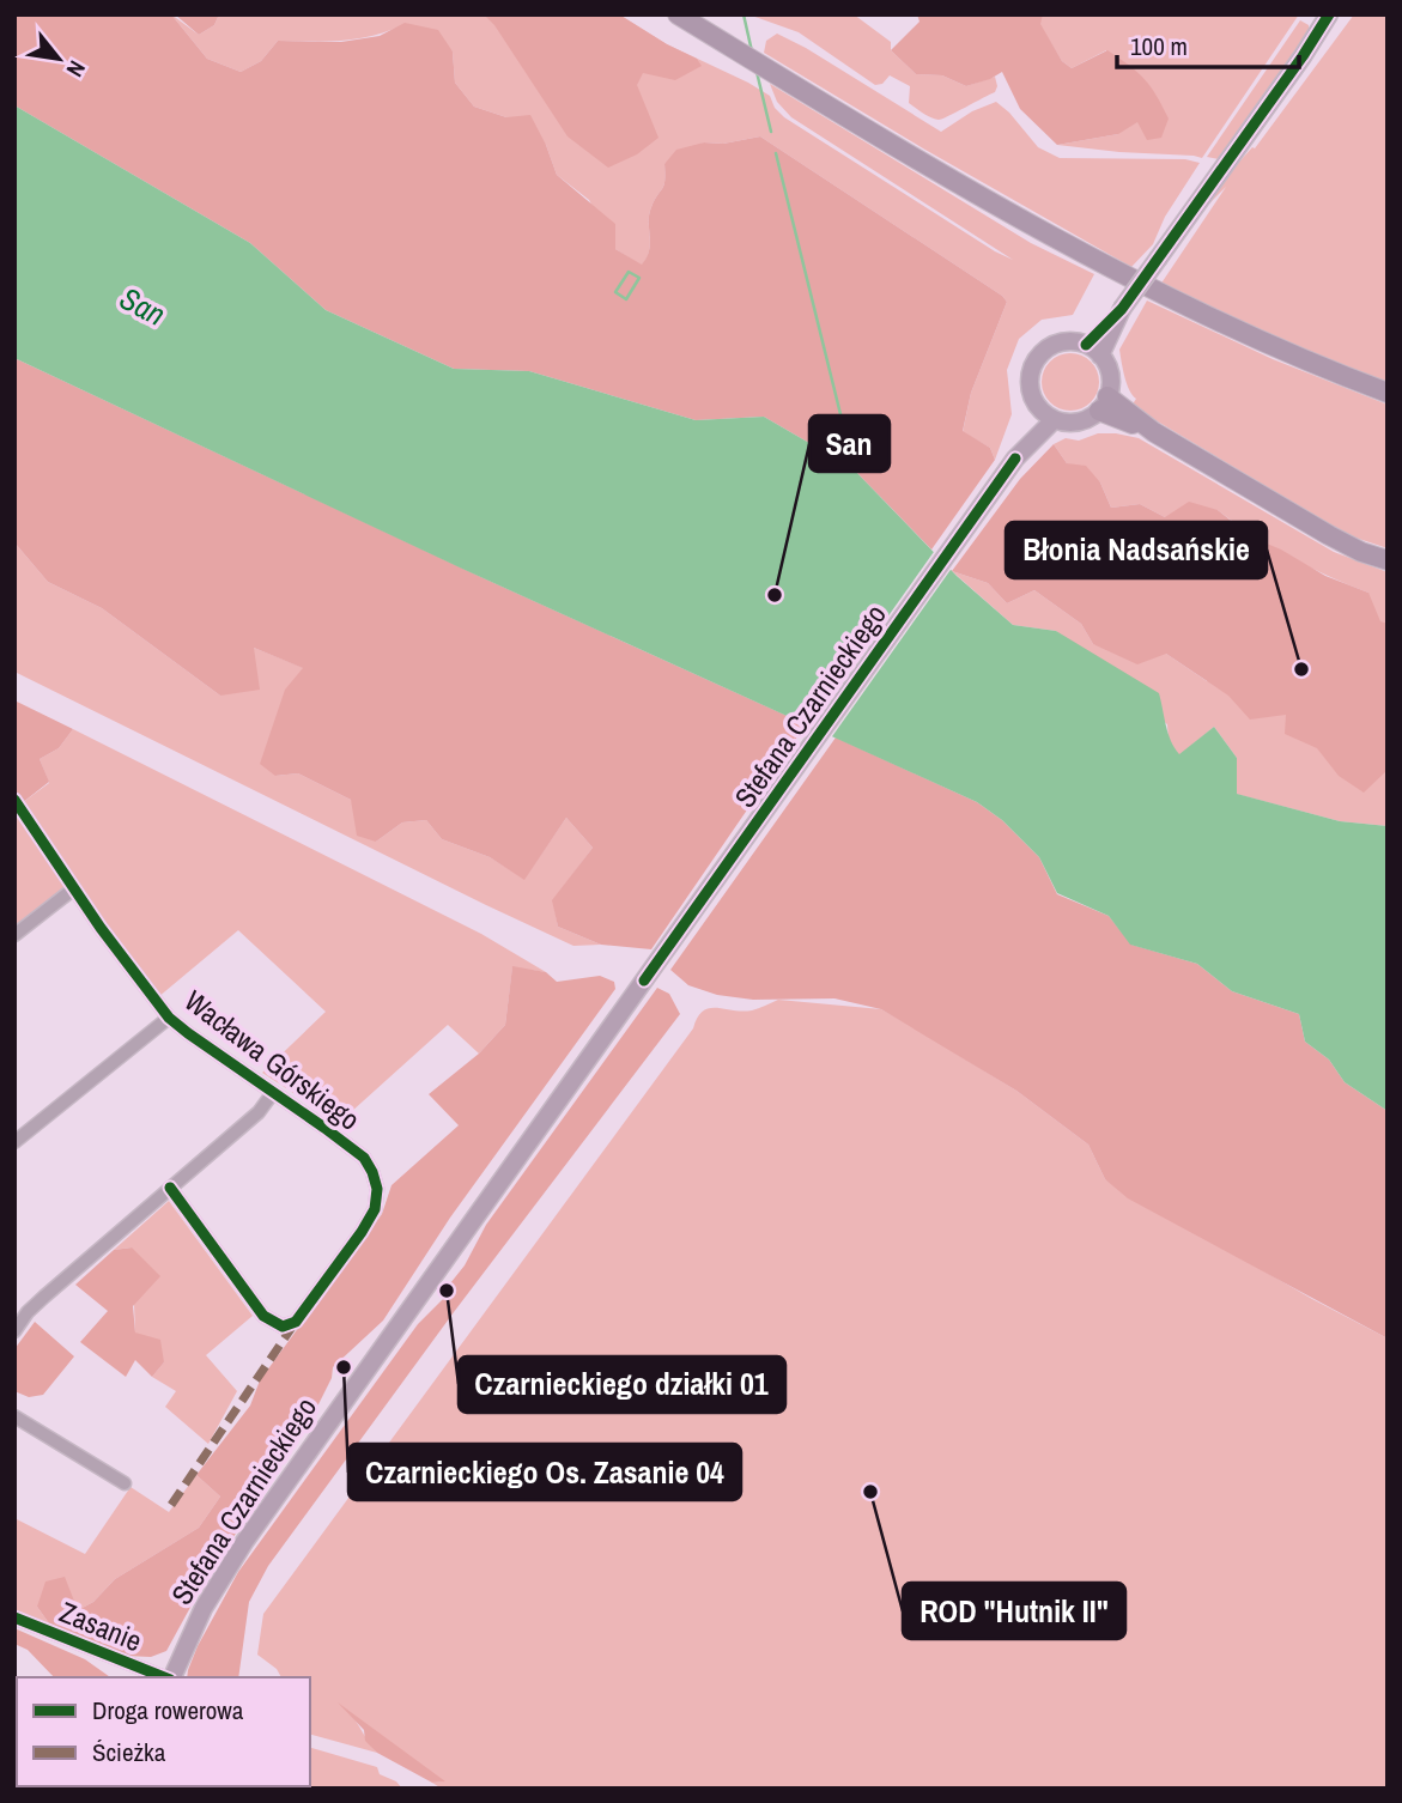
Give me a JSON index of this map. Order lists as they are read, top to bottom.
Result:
{
  "streets": {
    "street": ["Stefana Czarnieckiego", "Wacława Górskiego", "Zasanie"]
  },
  "water": ["San"],
  "places": [
    "San",
    "Błonia Nadsańskie",
    "Czarnieckiego działki 01",
    "Czarnieckiego Os. Zasanie 04",
    "ROD \"Hutnik II\""
  ],
  "legend": ["Droga rowerowa", "Ścieżka"],
  "scale_bar": "100 m",
  "north": "bottom right"
}
